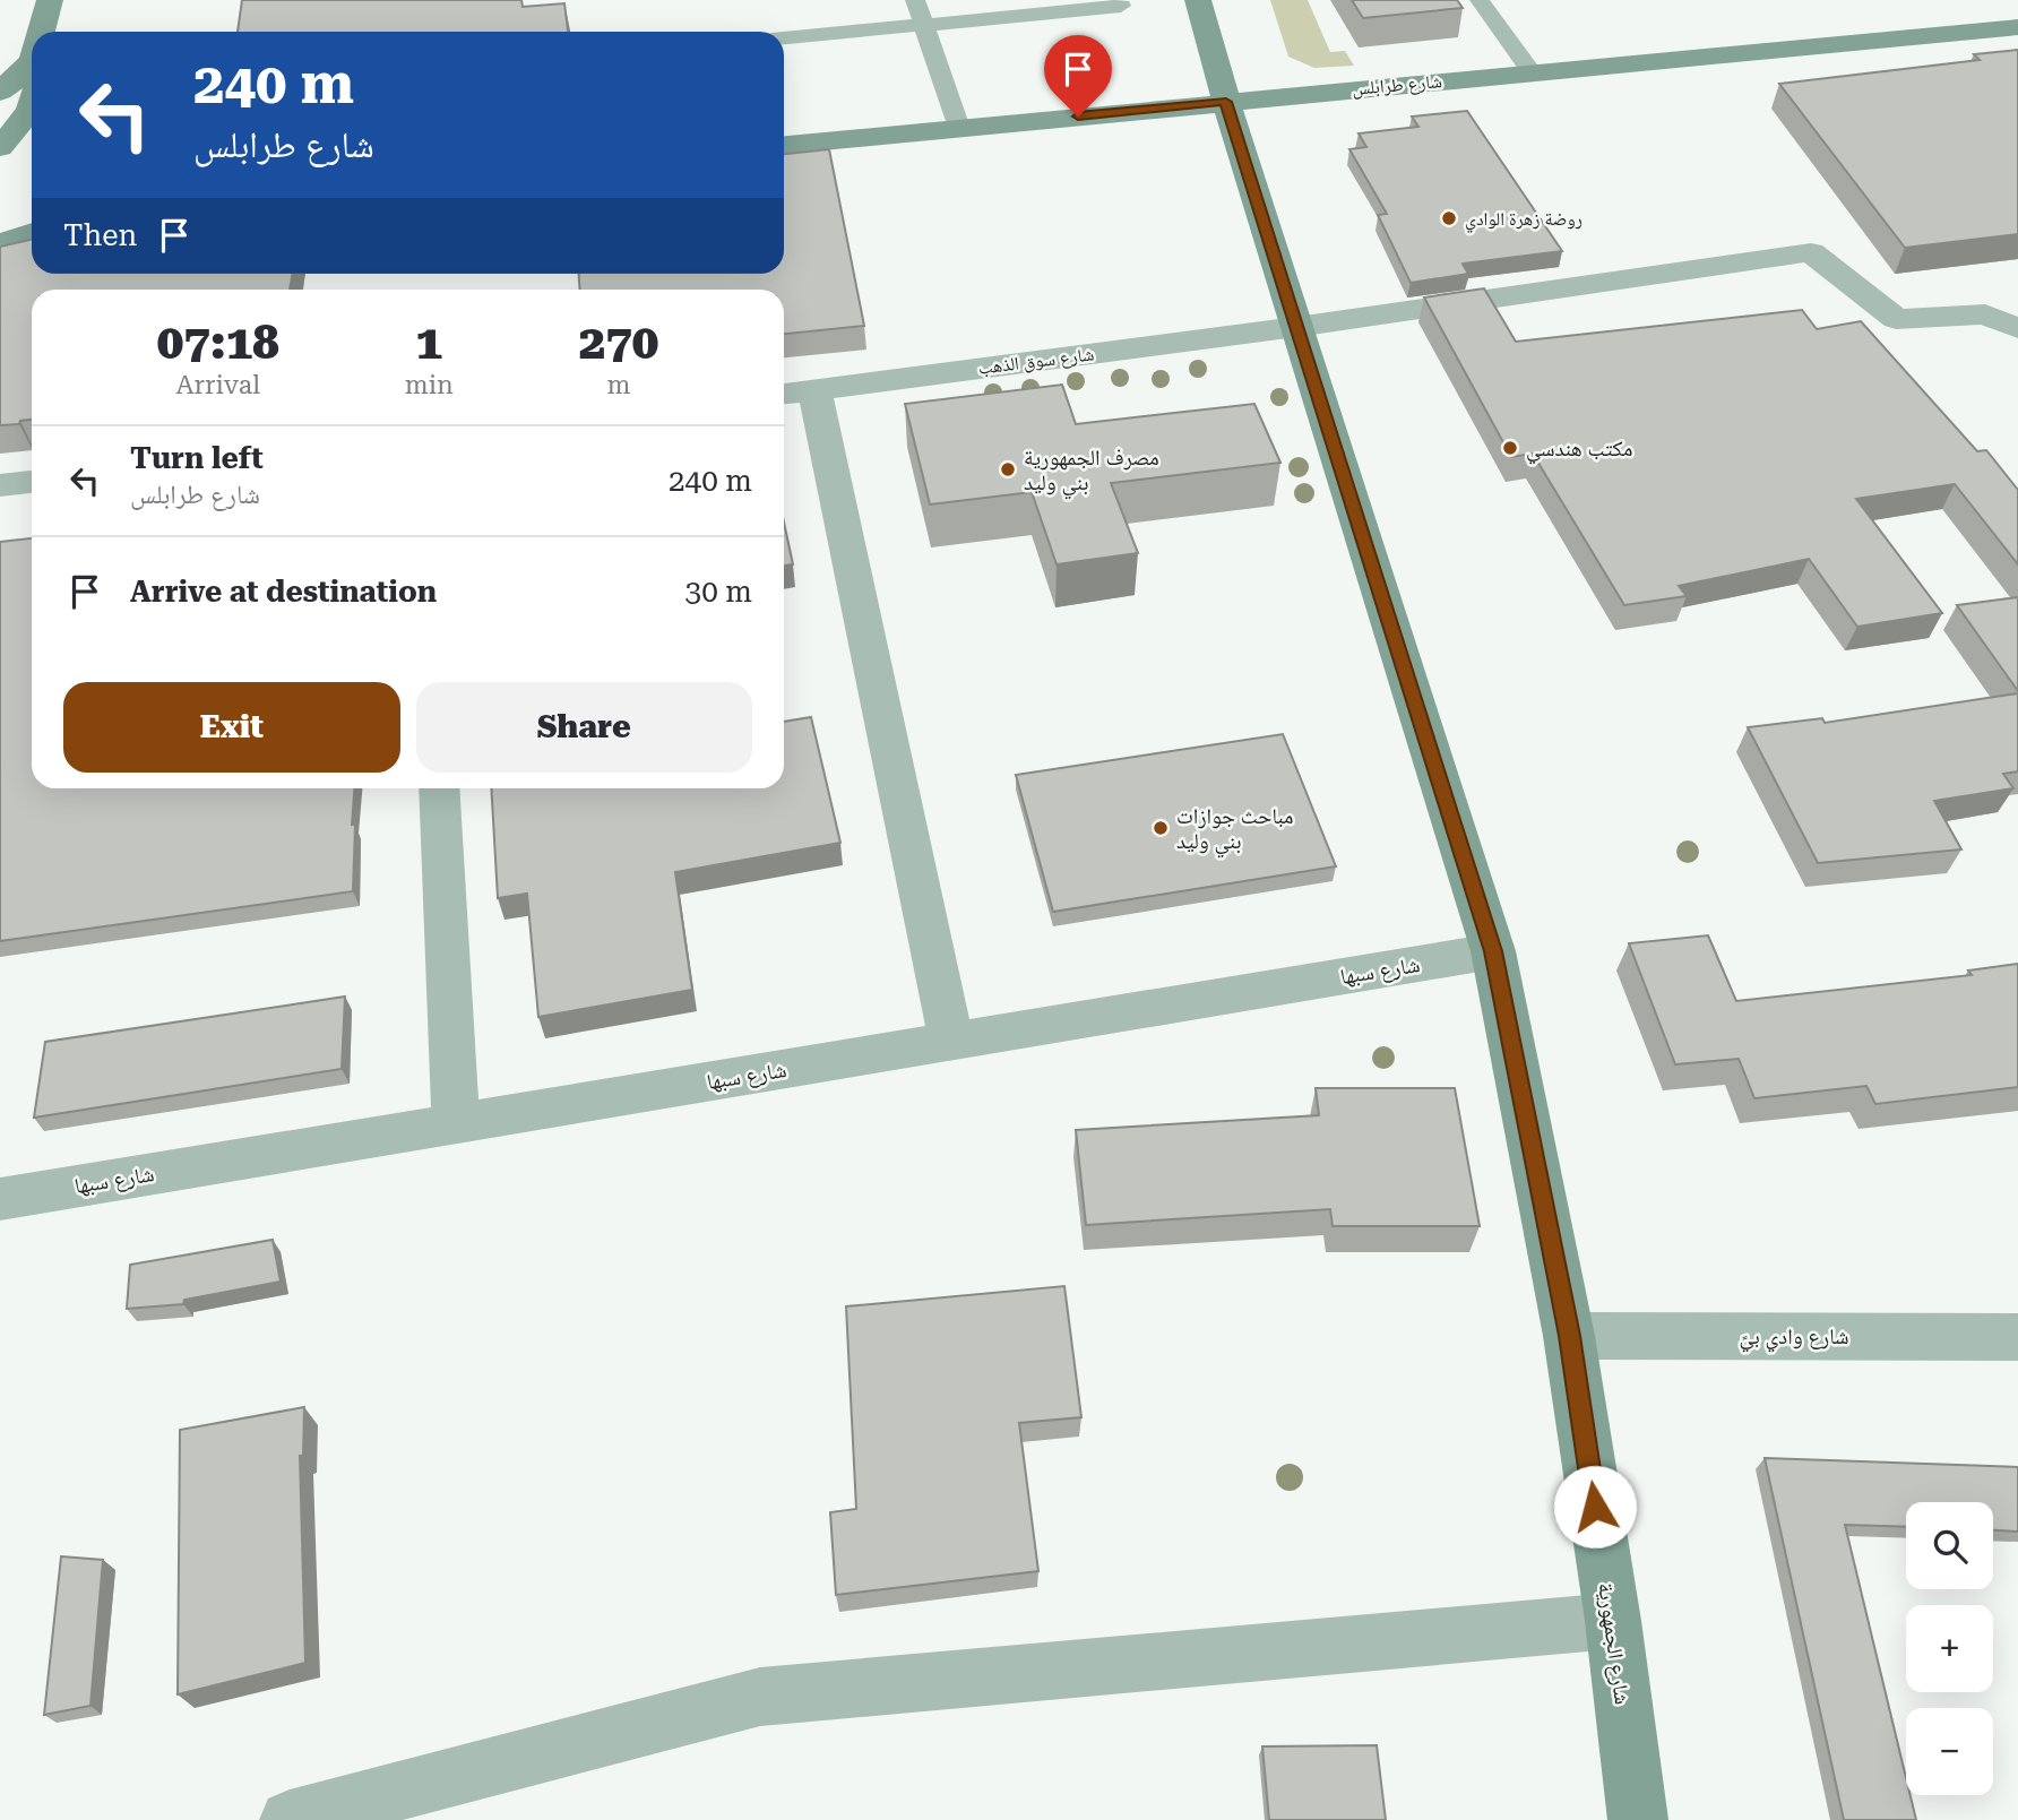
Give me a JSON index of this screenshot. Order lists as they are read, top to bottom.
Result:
{
  "streets": {
    "main road": ["شارع طرابلس", "شارع الجمهورية"],
    "street": ["شارع سوق الذهب", "شارع سبها", "شارع وادي بيً"]
  },
  "crossings": [
    ["شارع طرابلس", "شارع الجمهورية"],
    ["شارع سوق الذهب", "شارع الجمهورية"],
    ["شارع سبها", "شارع الجمهورية"],
    ["شارع وادي بيً", "شارع الجمهورية"]
  ],
  "places": [
    "روضة زهرة الوادي",
    "مكتب هندسي",
    "مصرف الجمهورية بني وليد",
    "مباحث جوازات بني وليد"
  ],
  "page": {
    "turn": ["240 m", "شارع طرابلس"],
    "then": "Then",
    "eta": [
      "07:18",
      "Arrival",
      "1",
      "min",
      "270",
      "m"
    ],
    "list": [
      {
        "name": "Turn left",
        "note": "شارع طرابلس",
        "value": "240 m"
      },
      {
        "name": "Arrive at destination",
        "value": "30 m"
      }
    ],
    "buttons": ["Exit", "Share"],
    "map_buttons": ["+", "−"]
  }
}
